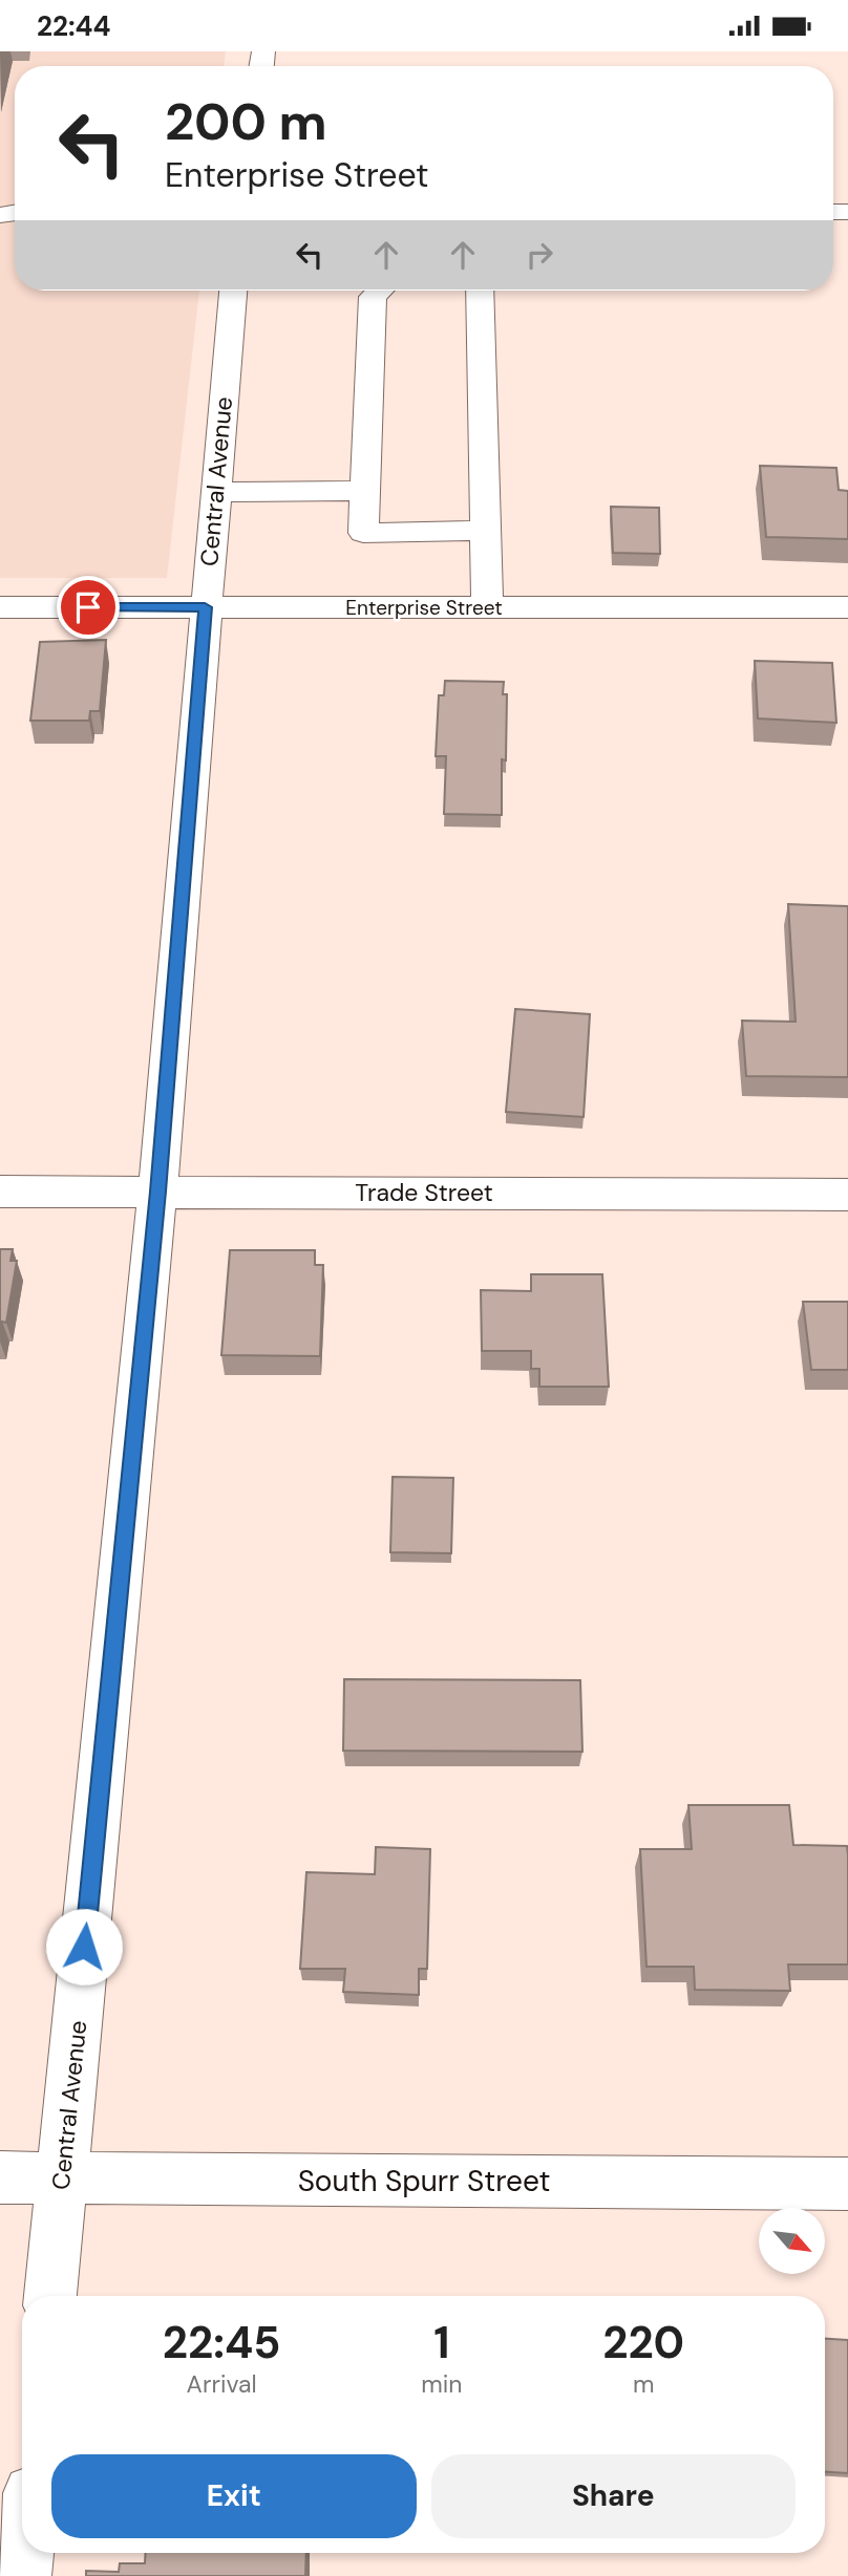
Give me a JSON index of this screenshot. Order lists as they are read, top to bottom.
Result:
{
  "streets": {
    "street": [
      "Central Avenue",
      "Enterprise Street",
      "Trade Street",
      "South Spurr Street"
    ]
  },
  "crossings": [
    ["Central Avenue", "Enterprise Street"],
    ["Central Avenue", "Trade Street"],
    ["Central Avenue", "South Spurr Street"]
  ],
  "north": "bottom right",
  "page": {
    "status": "22:44",
    "turn": ["200 m", "Enterprise Street"],
    "eta": [
      "22:45",
      "Arrival",
      "1",
      "min",
      "220",
      "m"
    ],
    "buttons": ["Exit", "Share"]
  }
}
